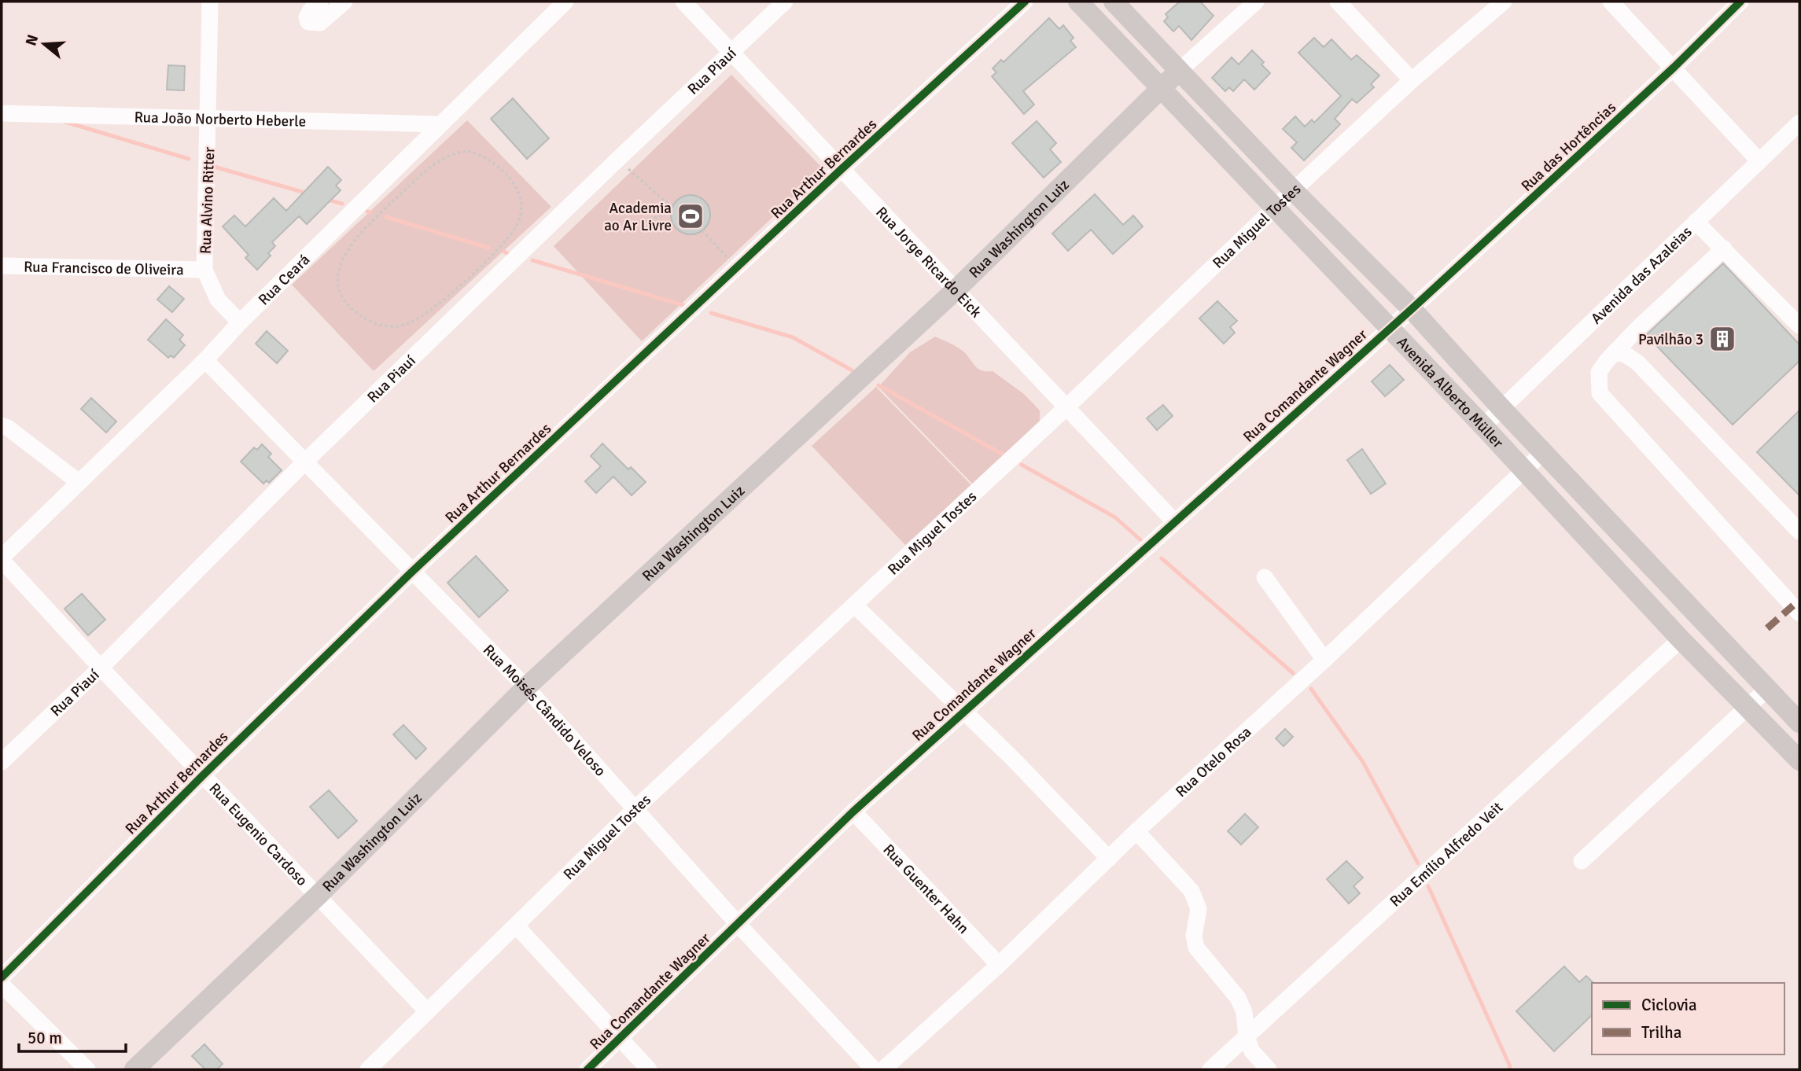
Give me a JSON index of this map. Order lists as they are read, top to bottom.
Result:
{
  "streets": {
    "main road": ["Rua Washington Luiz", "Avenida Alberto Müller"],
    "street": [
      "Rua Piauí",
      "Rua João Norberto Heberle",
      "Rua das Hortências",
      "Rua Arthur Bernardes",
      "Rua Alvino Ritter",
      "Rua Miguel Tostes",
      "Rua Jorge Ricardo Eick",
      "Rua Francisco de Oliveira",
      "Avenida das Azaleias",
      "Rua Ceará",
      "Rua Comandante Wagner",
      "Rua Moisés Cândido Veloso",
      "Rua Otelo Rosa",
      "Rua Eugenio Cardoso",
      "Rua Emílio Alfredo Veit",
      "Rua Guenter Hahn"
    ]
  },
  "crossings": [
    ["Rua Piauí", "Rua Jorge Ricardo Eick"],
    ["Rua Piauí", "Rua Moisés Cândido Veloso"],
    ["Rua Piauí", "Rua Eugenio Cardoso"],
    ["Rua João Norberto Heberle", "Rua Alvino Ritter"],
    ["Rua João Norberto Heberle", "Rua Ceará"],
    ["Rua das Hortências", "Rua Comandante Wagner"],
    ["Rua das Hortências", "Avenida Alberto Müller"],
    ["Rua Arthur Bernardes", "Rua Jorge Ricardo Eick"],
    ["Rua Arthur Bernardes", "Rua Moisés Cândido Veloso"],
    ["Rua Arthur Bernardes", "Rua Eugenio Cardoso"],
    ["Rua Alvino Ritter", "Rua Francisco de Oliveira"],
    ["Rua Alvino Ritter", "Rua Ceará"],
    ["Rua Miguel Tostes", "Rua Jorge Ricardo Eick"],
    ["Rua Miguel Tostes", "Avenida Alberto Müller"],
    ["Rua Miguel Tostes", "Rua Moisés Cândido Veloso"],
    ["Rua Miguel Tostes", "Rua Eugenio Cardoso"],
    ["Rua Washington Luiz", "Rua Jorge Ricardo Eick"],
    ["Rua Washington Luiz", "Avenida Alberto Müller"],
    ["Rua Washington Luiz", "Rua Moisés Cândido Veloso"],
    ["Rua Washington Luiz", "Rua Eugenio Cardoso"],
    ["Rua Jorge Ricardo Eick", "Rua Comandante Wagner"],
    ["Avenida das Azaleias", "Avenida Alberto Müller"],
    ["Rua Ceará", "Rua Moisés Cândido Veloso"],
    ["Rua Ceará", "Rua Eugenio Cardoso"],
    ["Rua Comandante Wagner", "Avenida Alberto Müller"],
    ["Rua Comandante Wagner", "Rua Moisés Cândido Veloso"],
    ["Rua Comandante Wagner", "Rua Guenter Hahn"],
    ["Avenida Alberto Müller", "Rua Otelo Rosa"],
    ["Avenida Alberto Müller", "Rua Emílio Alfredo Veit"],
    ["Rua Otelo Rosa", "Rua Guenter Hahn"]
  ],
  "places": {
    "sports": ["Academia ao Ar Livre"],
    "building": ["Pavilhão 3"]
  },
  "legend": ["Ciclovia", "Trilha"],
  "scale_bar": "50 m",
  "north": "left"
}
